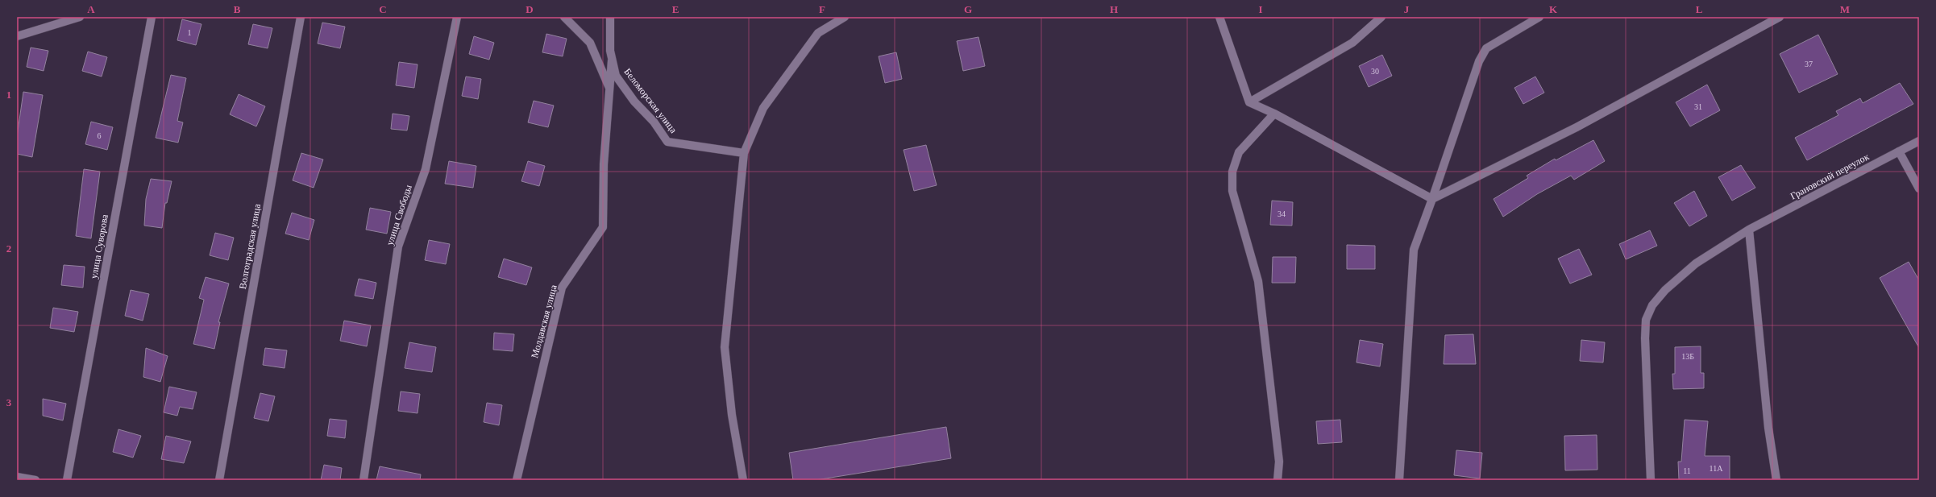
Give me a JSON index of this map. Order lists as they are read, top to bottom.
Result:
{
  "streets": {
    "street": [
      "Беломорская улица",
      "Грановский переулок",
      "улица Свободы",
      "улица Суворова",
      "Волгоградская улица",
      "Молдавская улица"
    ]
  },
  "crossings": [
    ["Беломорская улица", "Молдавская улица"]
  ],
  "house_numbers": [
    "1",
    "37",
    "30",
    "31",
    "6",
    "34",
    "13Б",
    "11А",
    "11"
  ],
  "grid": {
    "columns": [
      "A",
      "B",
      "C",
      "D",
      "E",
      "F",
      "G",
      "H",
      "I",
      "J",
      "K",
      "L",
      "M"
    ],
    "rows": ["1", "2", "3"]
  }
}
